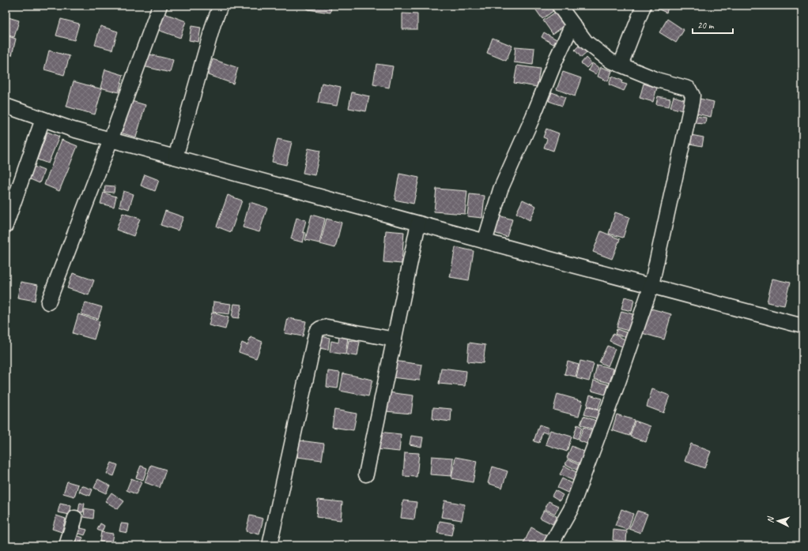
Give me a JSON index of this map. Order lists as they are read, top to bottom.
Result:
{
  "scale_bar": "20 m",
  "north": "left"
}
